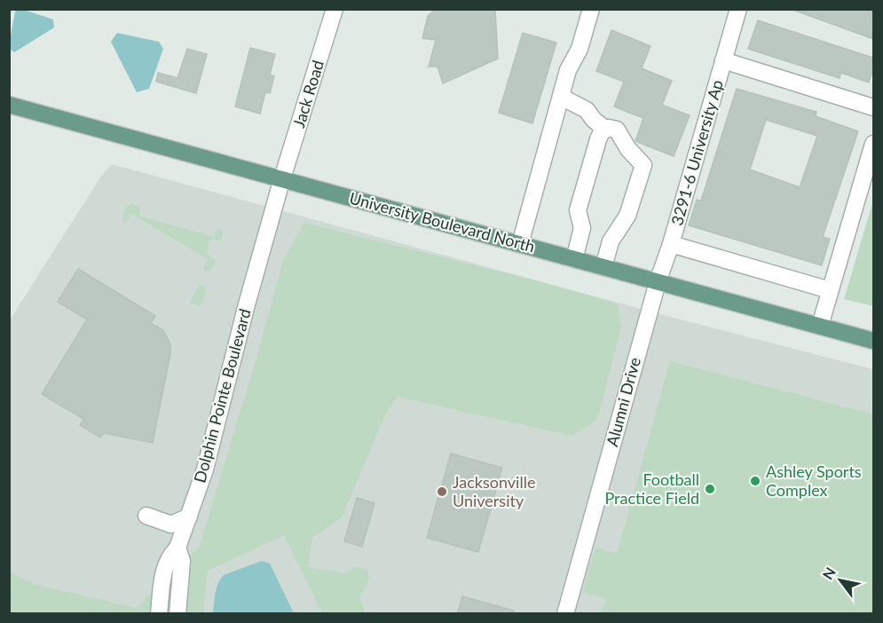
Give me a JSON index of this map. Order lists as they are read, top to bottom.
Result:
{
  "streets": {
    "main road": ["University Boulevard North"],
    "street": [
      "Jack Road",
      "3291-6 University Ap",
      "Dolphin Pointe Boulevard",
      "Alumni Drive"
    ]
  },
  "crossings": [
    ["Jack Road", "University Boulevard North"],
    ["Jack Road", "Dolphin Pointe Boulevard"],
    ["3291-6 University Ap", "University Boulevard North"],
    ["3291-6 University Ap", "Alumni Drive"],
    ["University Boulevard North", "Dolphin Pointe Boulevard"],
    ["University Boulevard North", "Alumni Drive"]
  ],
  "places": ["Ashley Sports Complex", "Football Practice Field", "Jacksonville University"],
  "north": "top left"
}
